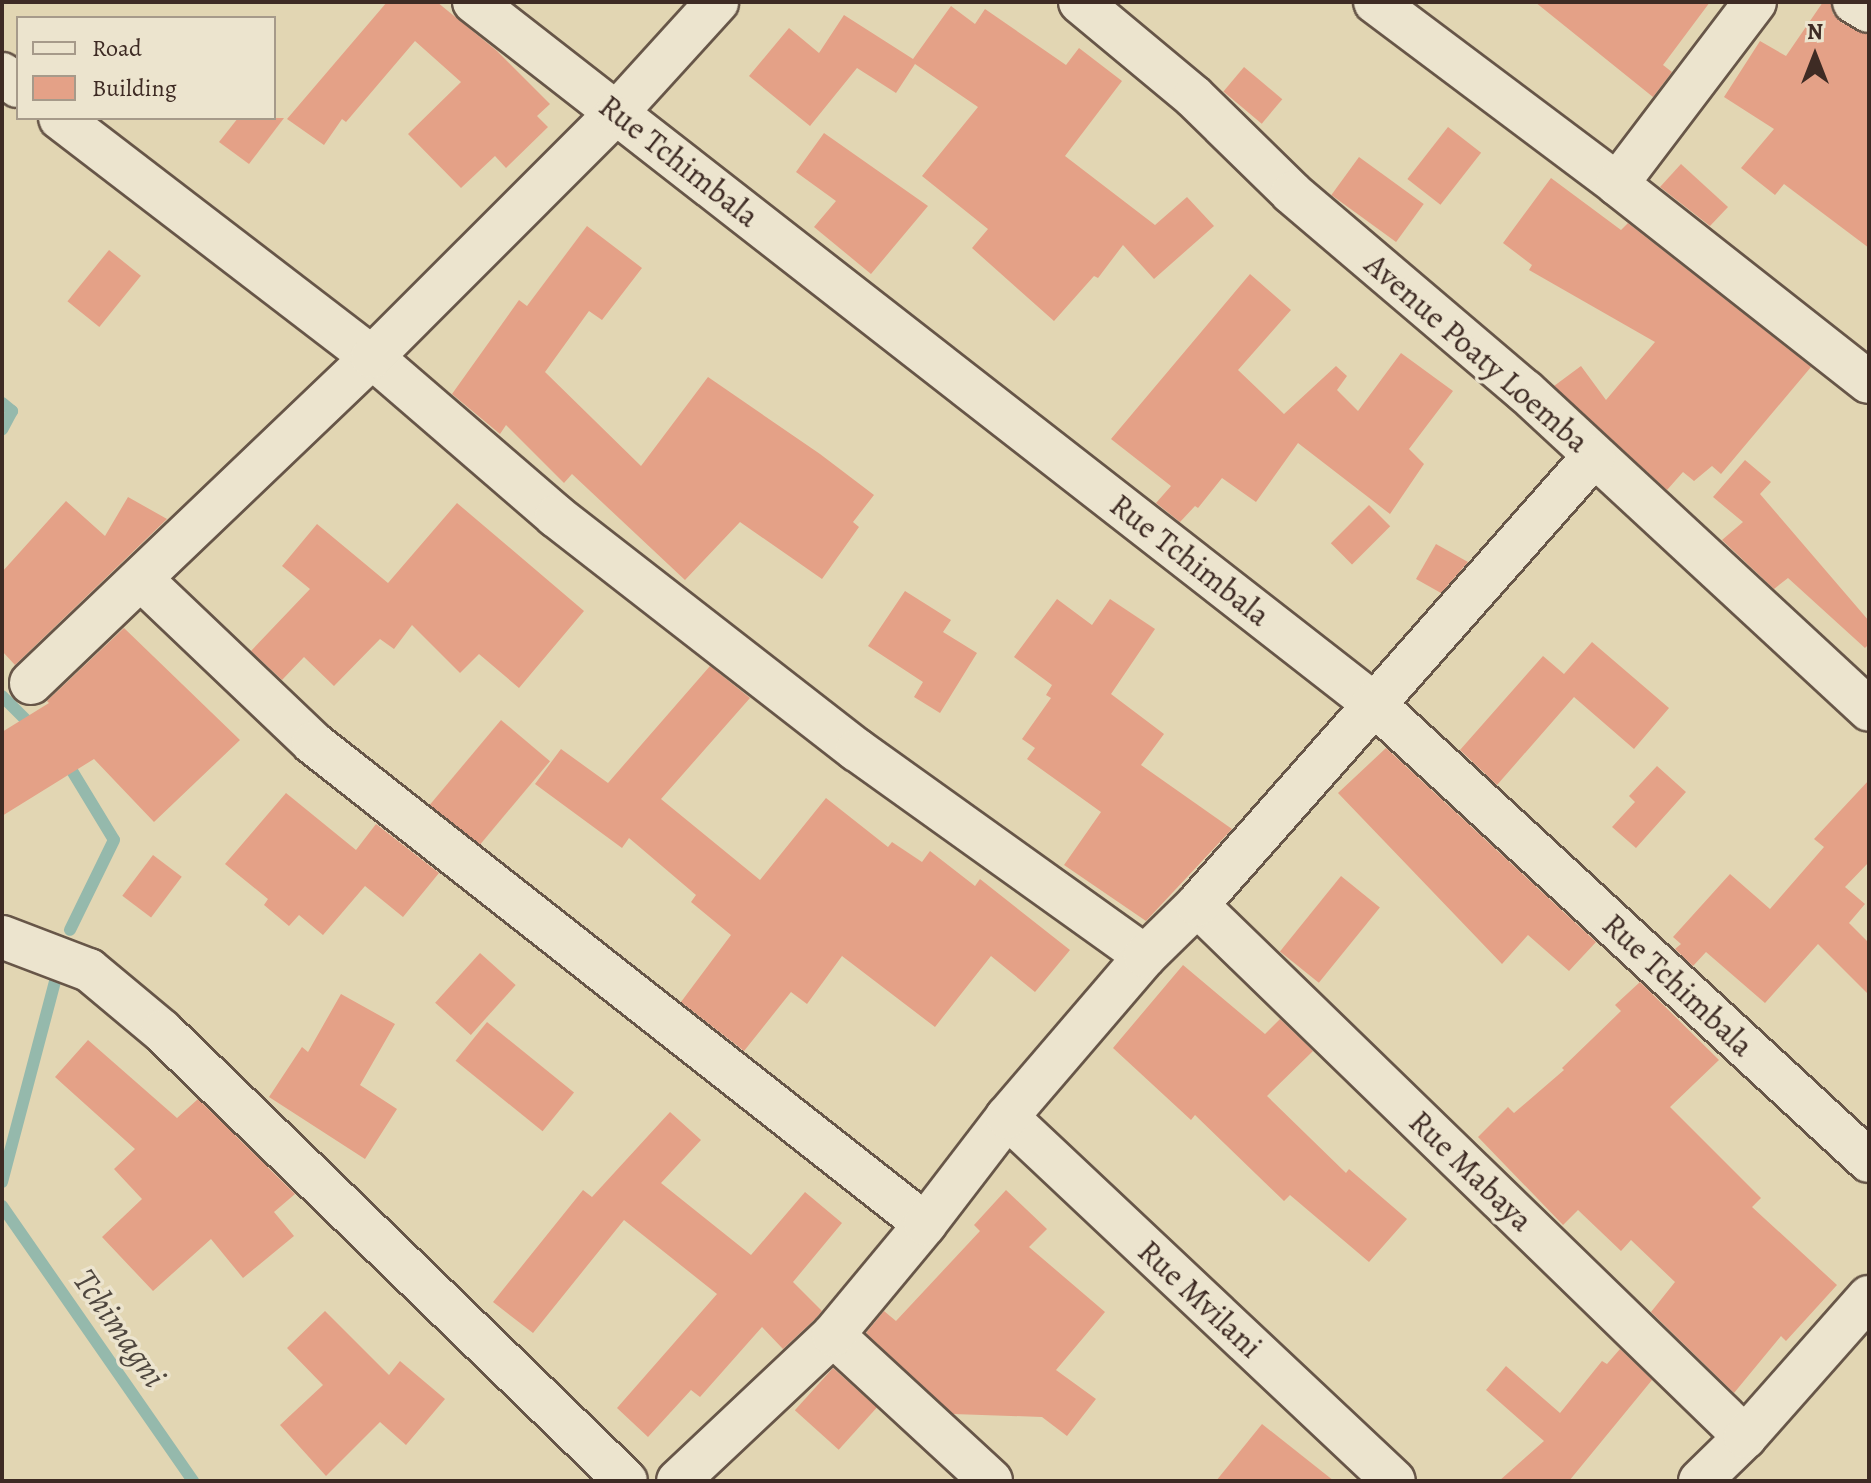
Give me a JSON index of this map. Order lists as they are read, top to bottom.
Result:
{
  "streets": {
    "street": [
      "Rue Tchimbala",
      "Avenue Poaty Loemba",
      "Rue Mabaya",
      "Rue Mvilani"
    ]
  },
  "water": ["Tchimagni"],
  "legend": ["Road", "Building"],
  "north": "top"
}
